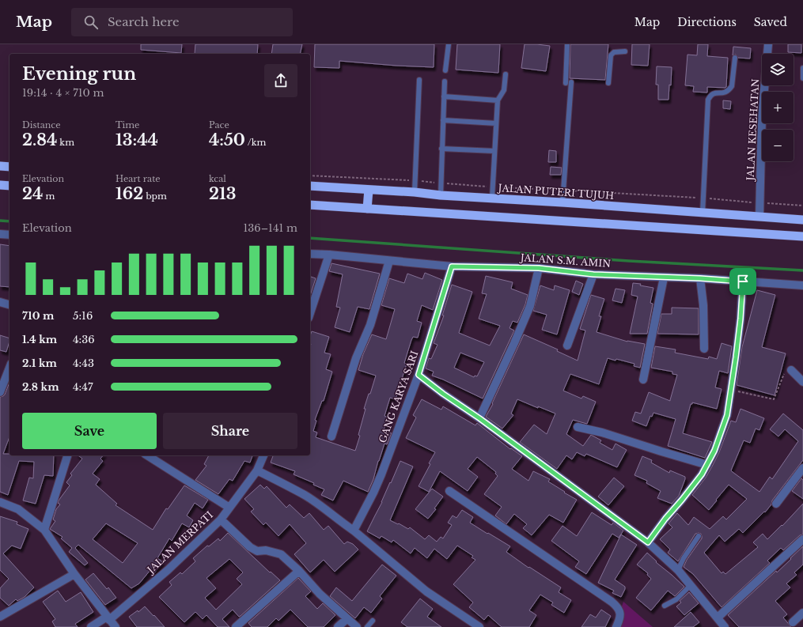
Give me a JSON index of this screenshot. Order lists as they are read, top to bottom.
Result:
{
  "streets": {
    "highway": ["JALAN PUTERI TUJUH"],
    "street": [
      "JALAN KESEHATAN",
      "JALAN S.M. AMIN",
      "GANG KARYA SARI",
      "JALAN MERPATI"
    ]
  },
  "crossings": [
    ["JALAN KESEHATAN", "JALAN PUTERI TUJUH"],
    ["JALAN S.M. AMIN", "GANG KARYA SARI"]
  ],
  "page": {
    "header": "Map",
    "search": "Search here",
    "nav": ["Map", "Directions", "Saved"],
    "map_buttons": ["+", "−"],
    "heading": ["Evening run", "19:14 · 4 × 710 m"],
    "stats": [
      ["Distance", "2.84 km"],
      ["Time", "13:44"],
      ["Pace", "4:50 /km"],
      ["Elevation", "24 m"],
      ["Heart rate", "162 bpm"],
      ["kcal", "213"]
    ],
    "chart": ["Elevation", "136–141 m"],
    "list": [
      {
        "name": "710 m",
        "note": "5:16"
      },
      {
        "name": "1.4 km",
        "note": "4:36"
      },
      {
        "name": "2.1 km",
        "note": "4:43"
      },
      {
        "name": "2.8 km",
        "note": "4:47"
      }
    ],
    "buttons": ["Save", "Share"]
  }
}
